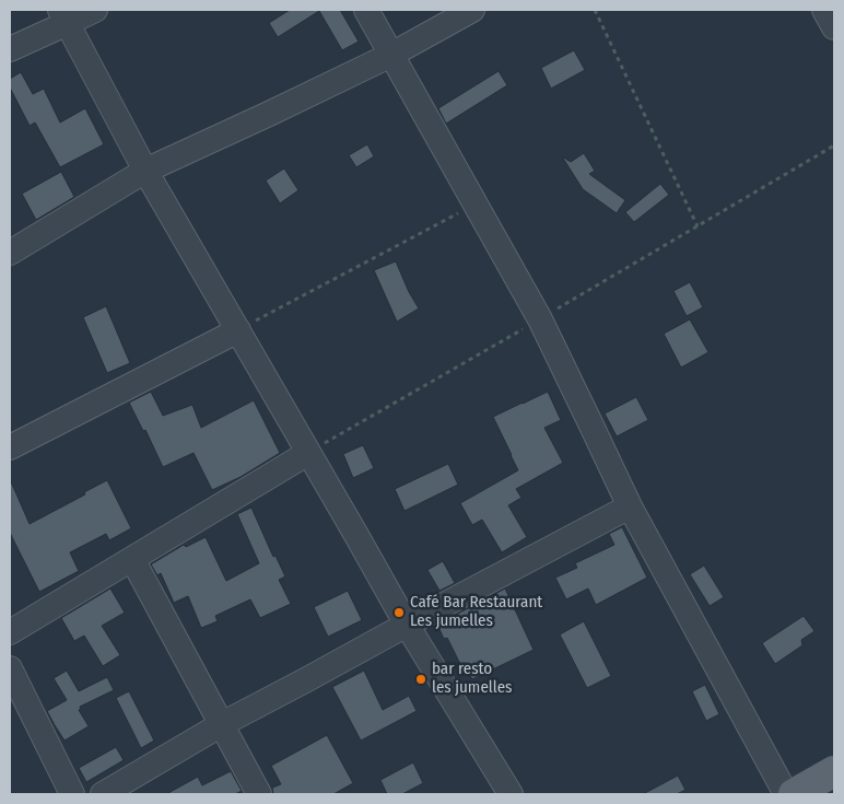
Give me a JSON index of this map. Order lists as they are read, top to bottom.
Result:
{
  "places": ["Café Bar Restaurant Les jumelles", "bar resto les jumelles"]
}
